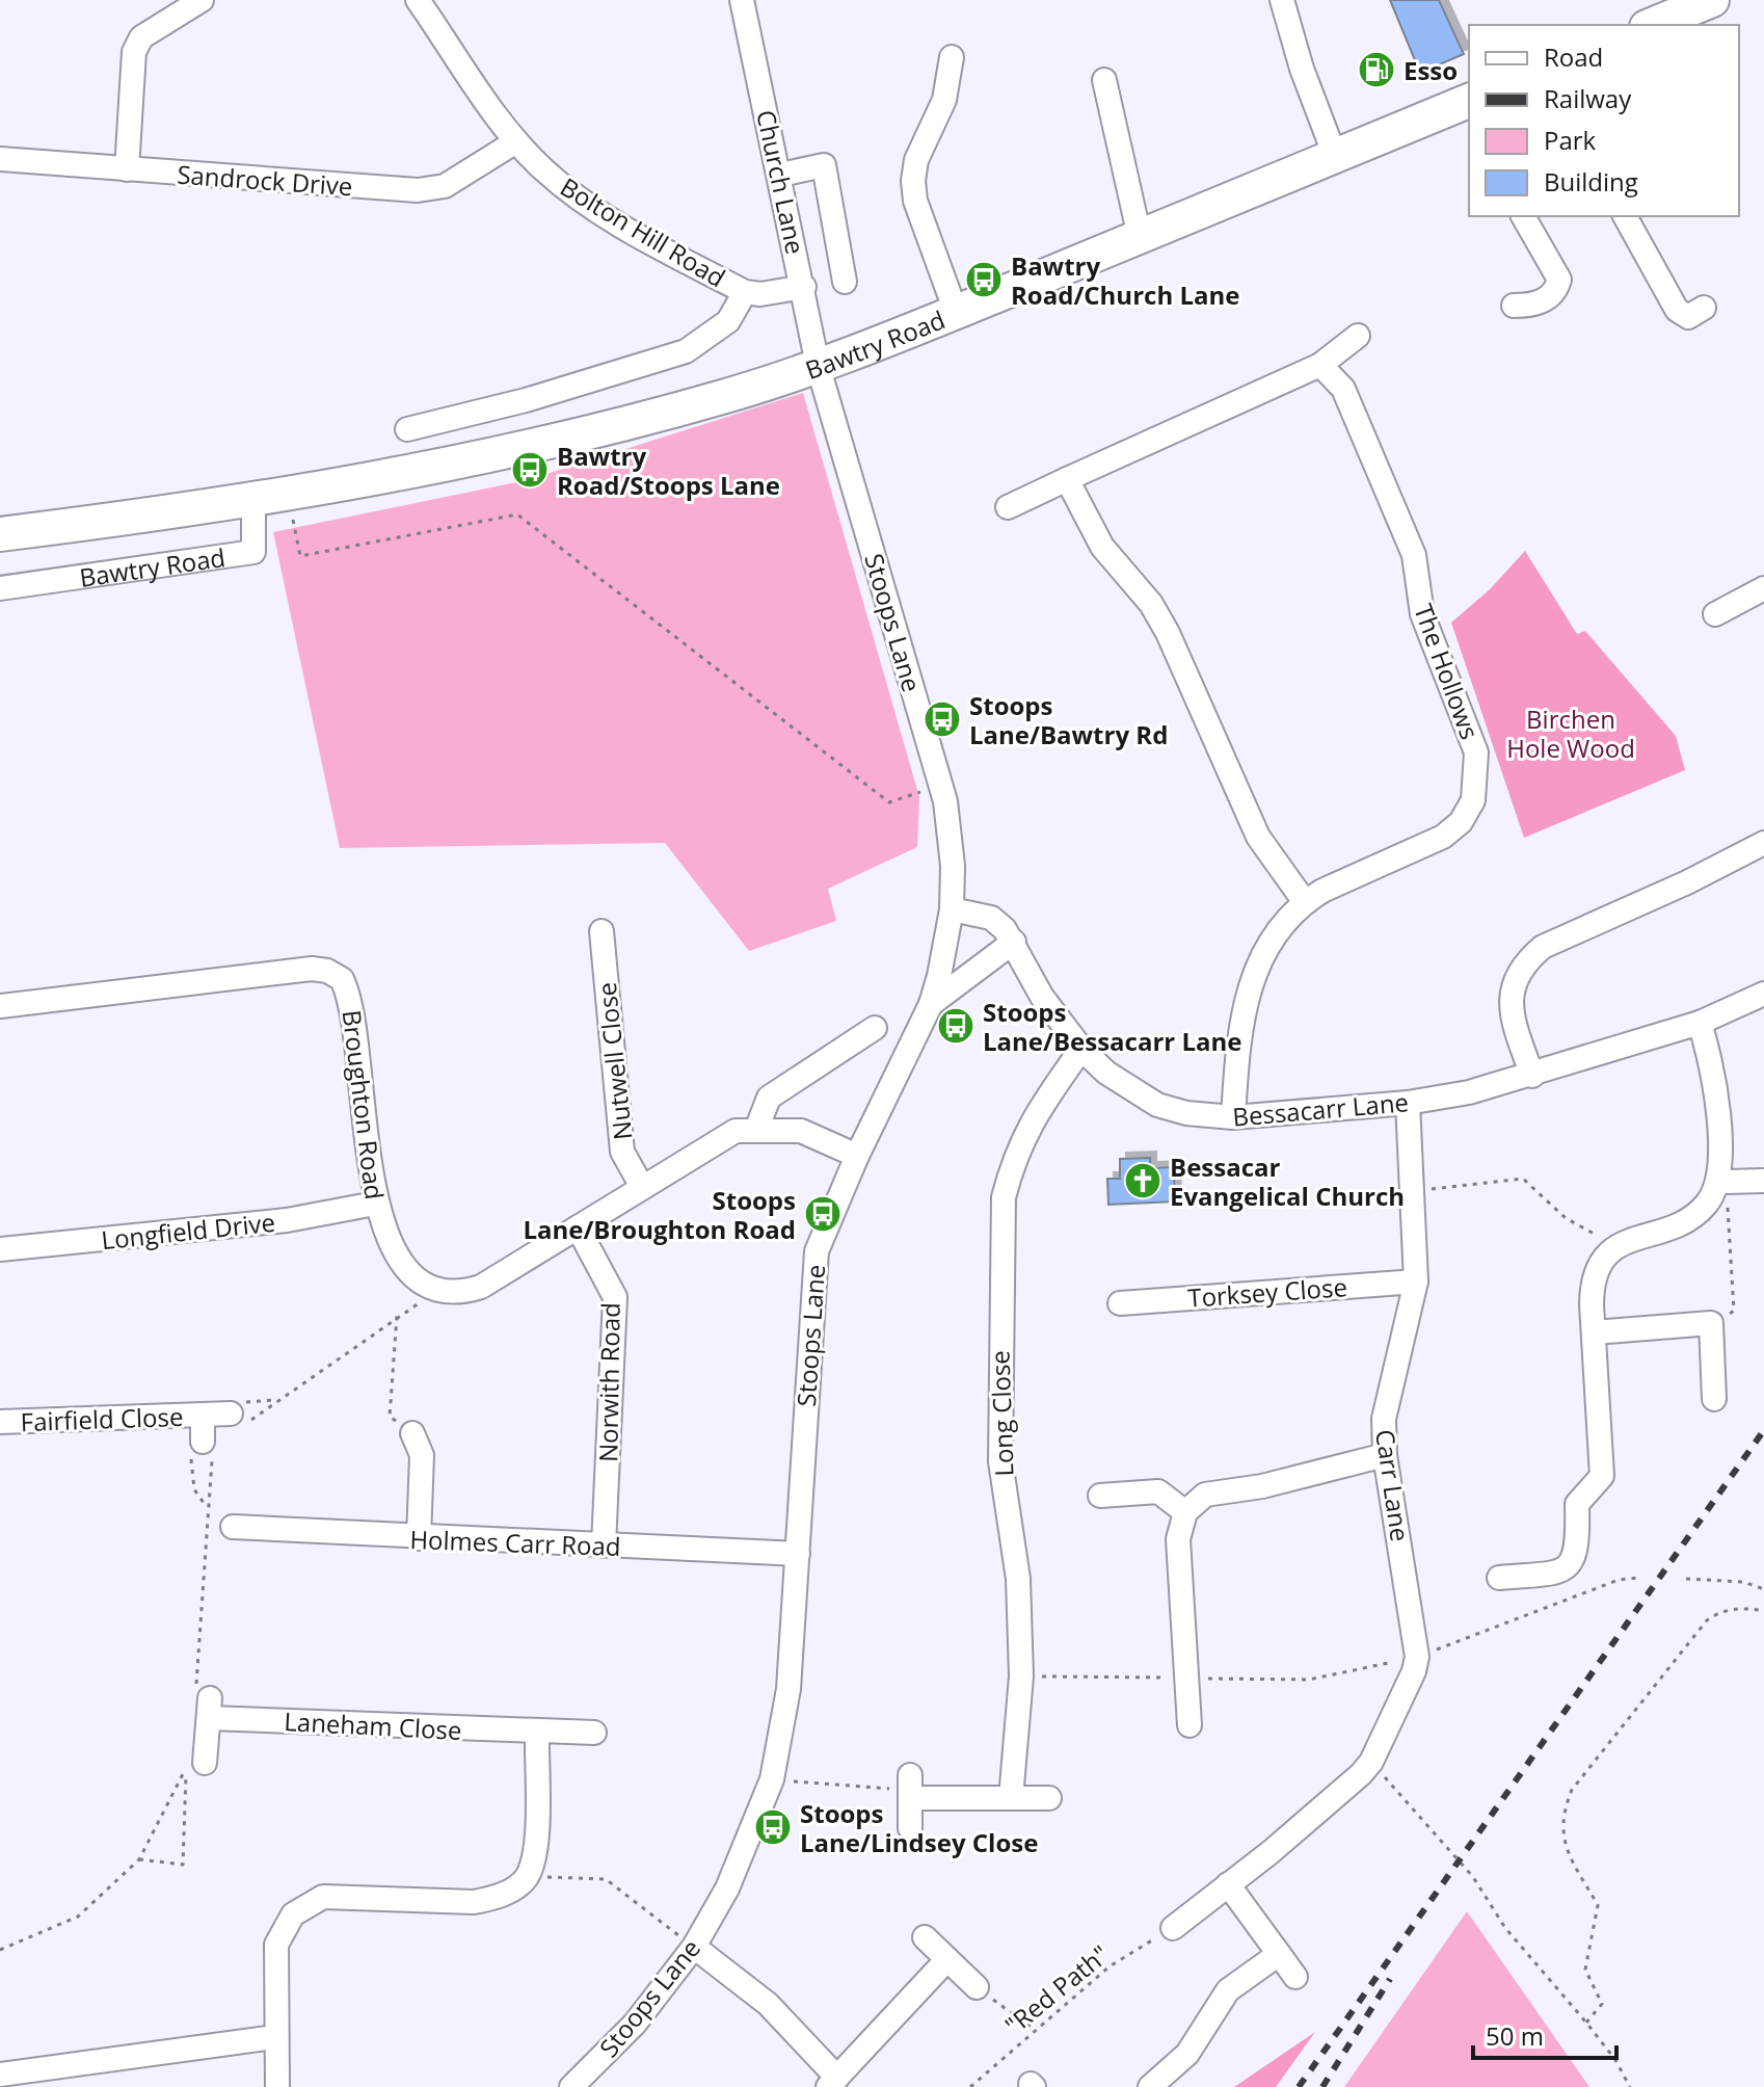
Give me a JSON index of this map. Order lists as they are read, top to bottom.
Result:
{
  "streets": {
    "highway": ["Bawtry Road"],
    "street": [
      "Sandrock Drive",
      "Church Lane",
      "Bolton Hill Road",
      "Stoops Lane",
      "The Hollows",
      "Nutwell Close",
      "Broughton Road",
      "Bessacarr Lane",
      "Longfield Drive",
      "Torksey Close",
      "Norwith Road",
      "Long Close",
      "Fairfield Close",
      "Carr Lane",
      "Holmes Carr Road",
      "Laneham Close"
    ],
    "path": ["\"Red Path\""]
  },
  "crossings": [
    ["Sandrock Drive", "Bolton Hill Road"],
    ["Church Lane", "Bolton Hill Road"],
    ["Church Lane", "Bawtry Road"],
    ["Church Lane", "Stoops Lane"],
    ["Bawtry Road", "Stoops Lane"],
    ["Stoops Lane", "Bessacarr Lane"],
    ["Stoops Lane", "Holmes Carr Road"],
    ["The Hollows", "Bessacarr Lane"],
    ["Broughton Road", "Longfield Drive"],
    ["Bessacarr Lane", "Long Close"],
    ["Bessacarr Lane", "Carr Lane"],
    ["Torksey Close", "Carr Lane"],
    ["Norwith Road", "Holmes Carr Road"],
    ["Carr Lane", "\"Red Path\""]
  ],
  "parks": ["Birchen Hole Wood"],
  "places": {
    "fuel station": ["Esso"],
    "bus stop": [
      "Bawtry Road/Church Lane",
      "Bawtry Road/Stoops Lane",
      "Stoops Lane/Bawtry Rd",
      "Stoops Lane/Bessacarr Lane",
      "Stoops Lane/Broughton Road",
      "Stoops Lane/Lindsey Close"
    ],
    "church": ["Bessacar Evangelical Church"]
  },
  "legend": [
    "Road",
    "Railway",
    "Park",
    "Building"
  ],
  "scale_bar": "50 m"
}
